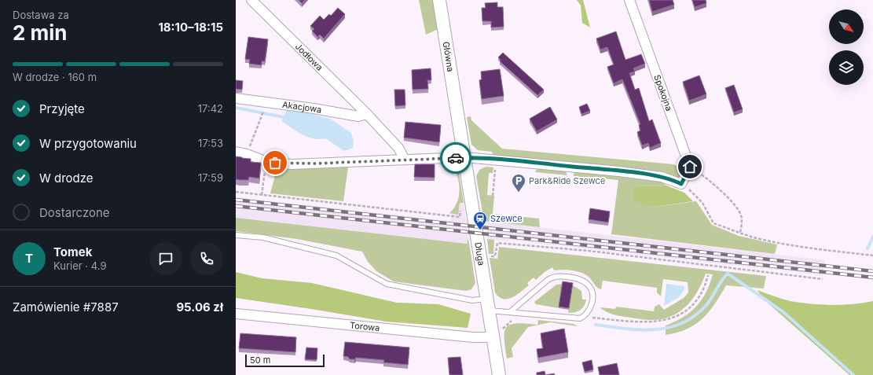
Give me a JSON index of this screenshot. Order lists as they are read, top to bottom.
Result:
{
  "streets": {
    "street": [
      "Jodłowa",
      "Główna",
      "Spokojna",
      "Akacjowa",
      "Długa",
      "Torowa"
    ]
  },
  "crossings": [
    ["Jodłowa", "Akacjowa"],
    ["Główna", "Długa"],
    ["Długa", "Torowa"]
  ],
  "places": {
    "parking": ["Park&Ride Szewce"],
    "station": ["Szewce"]
  },
  "scale_bar": "50 m",
  "north": "bottom right",
  "page": {
    "heading": ["2 min", "Dostawa za", "18:10–18:15"],
    "panel": [
      "Tomek",
      "Kurier · 4.9",
      "Zamówienie #7887",
      "95.06 zł"
    ],
    "bar": "W drodze · 160 m",
    "list": [
      ["Przyjęte", "17:42"],
      ["W przygotowaniu", "17:53"],
      ["W drodze", "17:59"],
      "Dostarczone"
    ],
    "round": "T",
    "scale": "50 m"
  }
}
